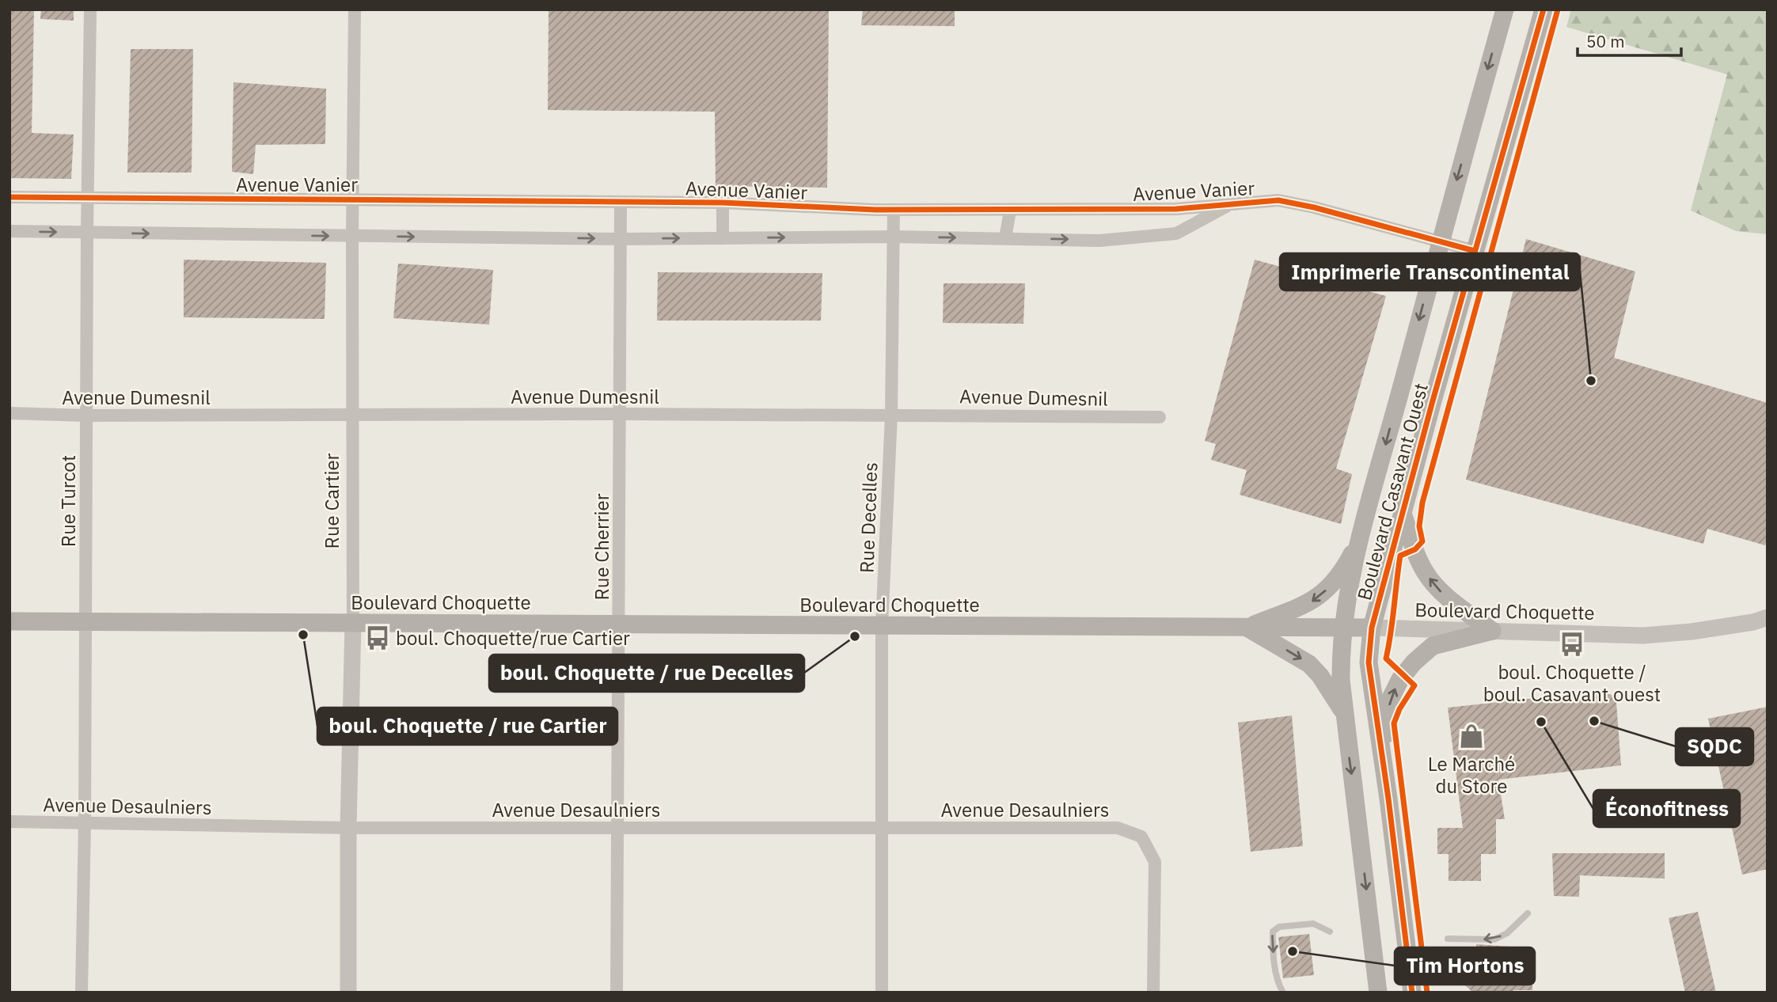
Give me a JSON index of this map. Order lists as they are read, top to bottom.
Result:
{
  "streets": {
    "main road": ["Boulevard Casavant Ouest", "Boulevard Choquette"],
    "street": [
      "Avenue Vanier",
      "Avenue Dumesnil",
      "Rue Turcot",
      "Rue Cartier",
      "Rue Decelles",
      "Rue Cherrier",
      "Avenue Desaulniers"
    ]
  },
  "crossings": [
    ["Avenue Vanier", "Boulevard Casavant Ouest"],
    ["Avenue Vanier", "Rue Turcot"],
    ["Avenue Vanier", "Rue Cartier"],
    ["Avenue Vanier", "Rue Decelles"],
    ["Avenue Vanier", "Rue Cherrier"],
    ["Avenue Dumesnil", "Rue Turcot"],
    ["Avenue Dumesnil", "Rue Cartier"],
    ["Avenue Dumesnil", "Rue Decelles"],
    ["Avenue Dumesnil", "Rue Cherrier"],
    ["Boulevard Casavant Ouest", "Boulevard Choquette"],
    ["Rue Turcot", "Boulevard Choquette"],
    ["Rue Turcot", "Avenue Desaulniers"],
    ["Rue Cartier", "Boulevard Choquette"],
    ["Rue Cartier", "Avenue Desaulniers"],
    ["Rue Decelles", "Boulevard Choquette"],
    ["Rue Decelles", "Avenue Desaulniers"],
    ["Rue Cherrier", "Boulevard Choquette"],
    ["Rue Cherrier", "Avenue Desaulniers"]
  ],
  "places": {
    "other": [
      "Imprimerie Transcontinental",
      "boul. Choquette / rue Cartier",
      "boul. Choquette / rue Decelles",
      "SQDC",
      "Éconofitness",
      "Tim Hortons"
    ],
    "bus stop": ["boul. Choquette/rue Cartier", "boul. Choquette / boul. Casavant ouest"],
    "shop": ["Le Marché du Store"]
  },
  "scale_bar": "50 m"
}
